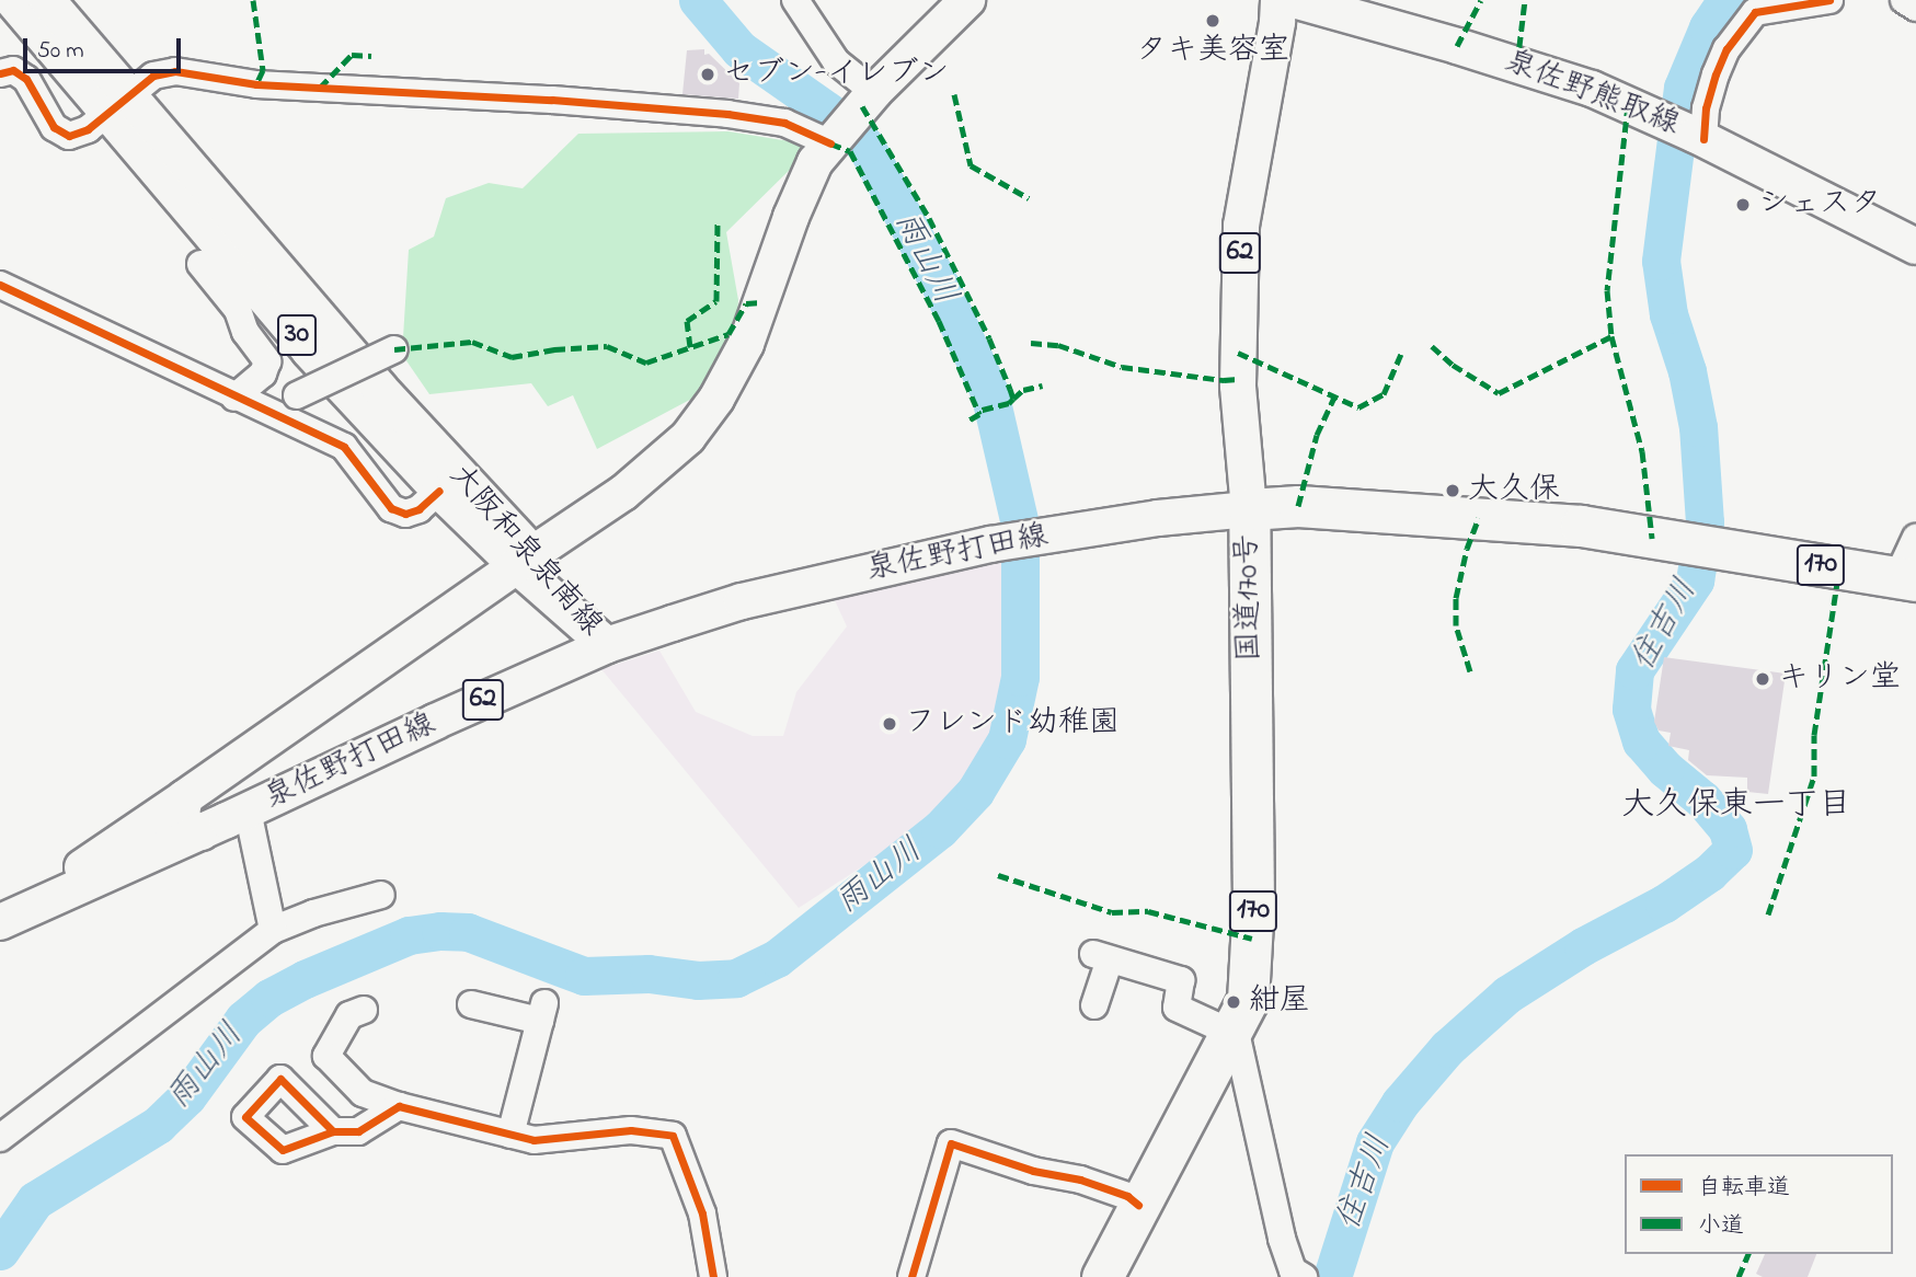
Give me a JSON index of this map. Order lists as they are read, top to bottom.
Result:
{
  "streets": {
    "highway": ["170", "国道170号"],
    "main road": [
      "泉佐野熊取線",
      "62",
      "30",
      "大阪和泉泉南線",
      "泉佐野打田線"
    ]
  },
  "crossings": [
    ["62", "泉佐野打田線"],
    ["62", "国道170号"],
    ["大阪和泉泉南線", "泉佐野打田線"],
    ["泉佐野打田線", "国道170号"]
  ],
  "districts": ["大久保東一丁目"],
  "water": ["雨山川", "住吉川"],
  "places": [
    "タキ美容室",
    "セブン-イレブン",
    "シェスタ",
    "大久保",
    "キリン堂",
    "フレンド幼稚園",
    "紺屋"
  ],
  "legend": ["自転車道", "小道"],
  "scale_bar": "50 m"
}
